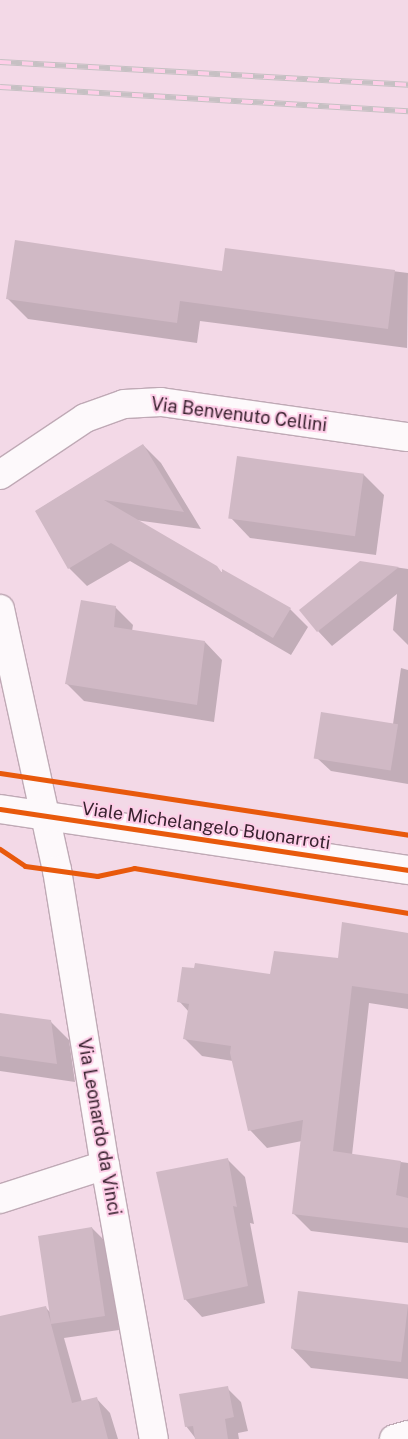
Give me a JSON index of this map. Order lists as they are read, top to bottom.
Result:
{
  "streets": {
    "street": ["Via Benvenuto Cellini", "Viale Michelangelo Buonarroti", "Via Leonardo da Vinci"]
  },
  "crossings": [
    ["Viale Michelangelo Buonarroti", "Via Leonardo da Vinci"]
  ]
}
